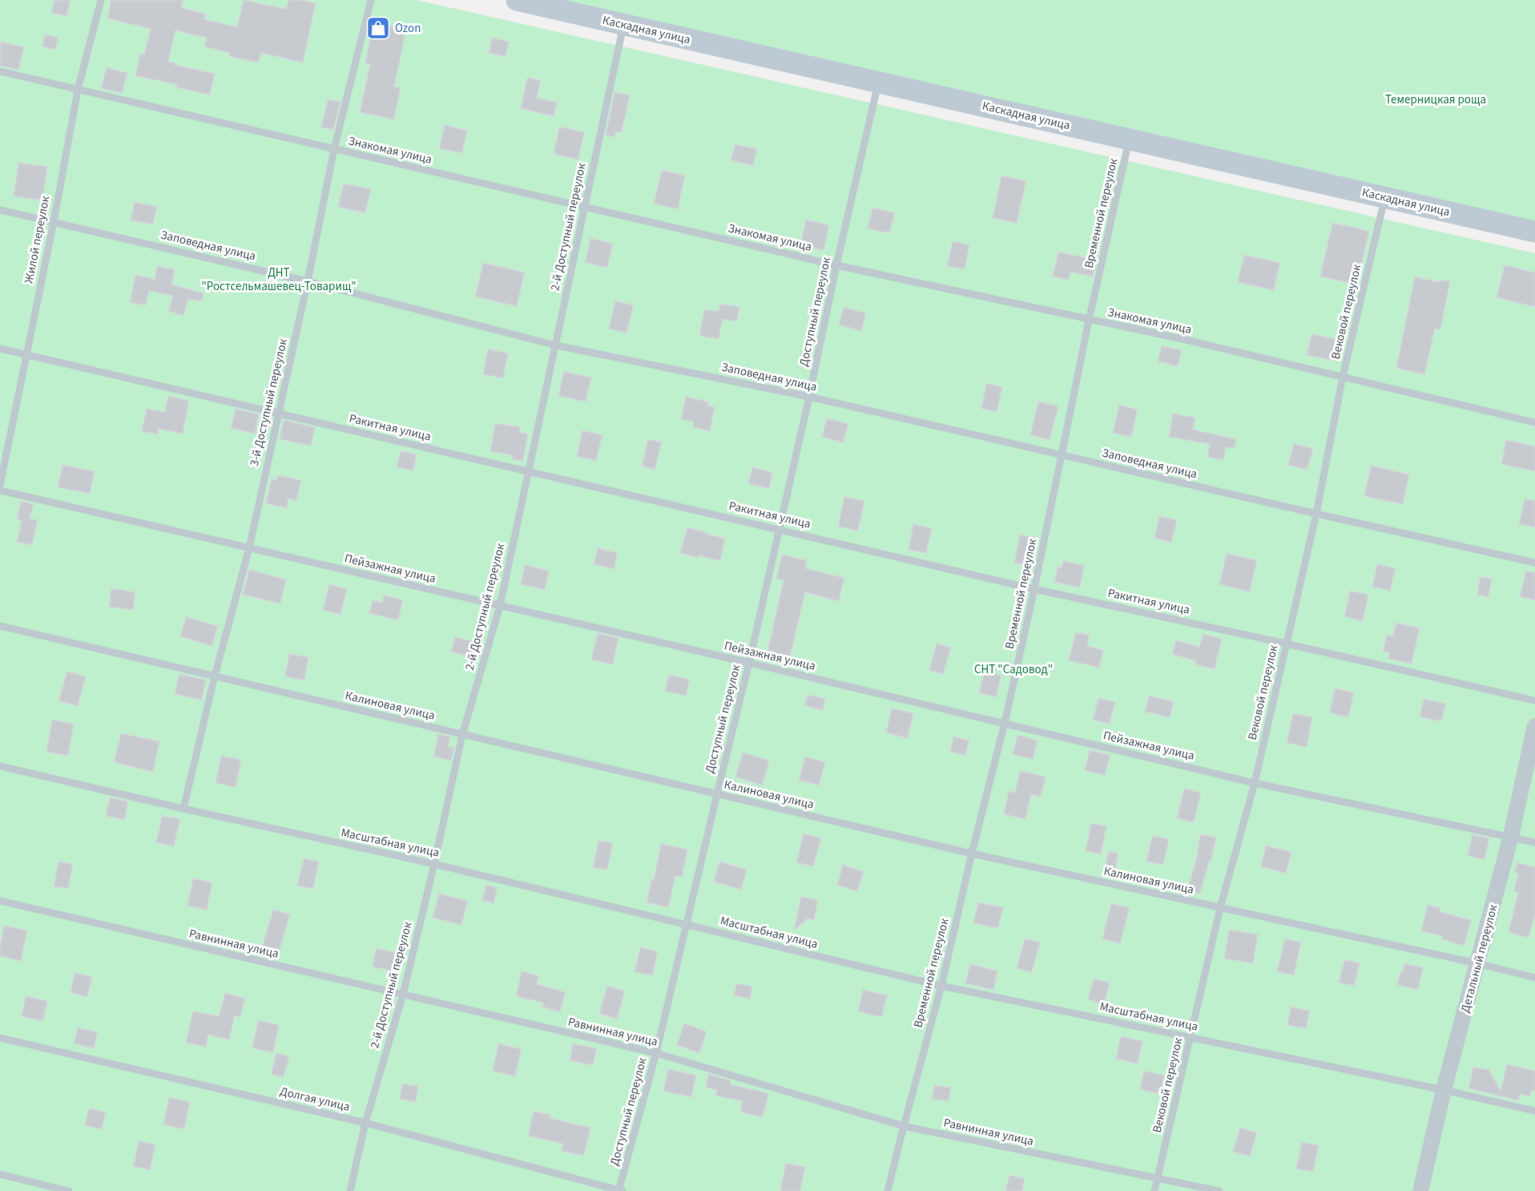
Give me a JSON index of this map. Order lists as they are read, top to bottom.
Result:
{
  "streets": {
    "street": ["Каскадная улица", "Детальный переулок"],
    "lane": [
      "Знакомая улица",
      "Временной переулок",
      "2-й Доступный переулок",
      "Жилой переулок",
      "Заповедная улица",
      "Доступный переулок",
      "Вековой переулок",
      "3-й Доступный переулок",
      "Ракитная улица",
      "Пейзажная улица",
      "Калиновая улица",
      "Масштабная улица",
      "Равнинная улица",
      "Долгая улица"
    ]
  },
  "crossings": [
    ["Каскадная улица", "Временной переулок"],
    ["Каскадная улица", "2-й Доступный переулок"],
    ["Каскадная улица", "Доступный переулок"],
    ["Каскадная улица", "Вековой переулок"],
    ["Знакомая улица", "Временной переулок"],
    ["Знакомая улица", "2-й Доступный переулок"],
    ["Знакомая улица", "Жилой переулок"],
    ["Знакомая улица", "Доступный переулок"],
    ["Знакомая улица", "Вековой переулок"],
    ["Знакомая улица", "3-й Доступный переулок"],
    ["Временной переулок", "Заповедная улица"],
    ["Временной переулок", "Ракитная улица"],
    ["Временной переулок", "Пейзажная улица"],
    ["Временной переулок", "Калиновая улица"],
    ["Временной переулок", "Масштабная улица"],
    ["Временной переулок", "Равнинная улица"],
    ["2-й Доступный переулок", "Заповедная улица"],
    ["2-й Доступный переулок", "Ракитная улица"],
    ["2-й Доступный переулок", "Пейзажная улица"],
    ["2-й Доступный переулок", "Калиновая улица"],
    ["2-й Доступный переулок", "Масштабная улица"],
    ["2-й Доступный переулок", "Равнинная улица"],
    ["2-й Доступный переулок", "Долгая улица"],
    ["Жилой переулок", "Заповедная улица"],
    ["Жилой переулок", "Ракитная улица"],
    ["Заповедная улица", "Доступный переулок"],
    ["Заповедная улица", "Вековой переулок"],
    ["Заповедная улица", "3-й Доступный переулок"],
    ["Доступный переулок", "Ракитная улица"],
    ["Доступный переулок", "Пейзажная улица"],
    ["Доступный переулок", "Калиновая улица"],
    ["Доступный переулок", "Масштабная улица"],
    ["Доступный переулок", "Равнинная улица"],
    ["Доступный переулок", "Долгая улица"],
    ["Вековой переулок", "Ракитная улица"],
    ["Вековой переулок", "Пейзажная улица"],
    ["Вековой переулок", "Калиновая улица"],
    ["Вековой переулок", "Масштабная улица"],
    ["Вековой переулок", "Равнинная улица"],
    ["3-й Доступный переулок", "Ракитная улица"],
    ["3-й Доступный переулок", "Пейзажная улица"],
    ["3-й Доступный переулок", "Калиновая улица"],
    ["3-й Доступный переулок", "Масштабная улица"],
    ["Пейзажная улица", "Детальный переулок"],
    ["Калиновая улица", "Детальный переулок"],
    ["Масштабная улица", "Детальный переулок"]
  ],
  "parks": ["Темерницкая роща", "ДНТ \"Ростсельмашевец-Товарищ\"", "СНТ \"Садовод\""],
  "places": {
    "shop": ["Ozon"]
  }
}
